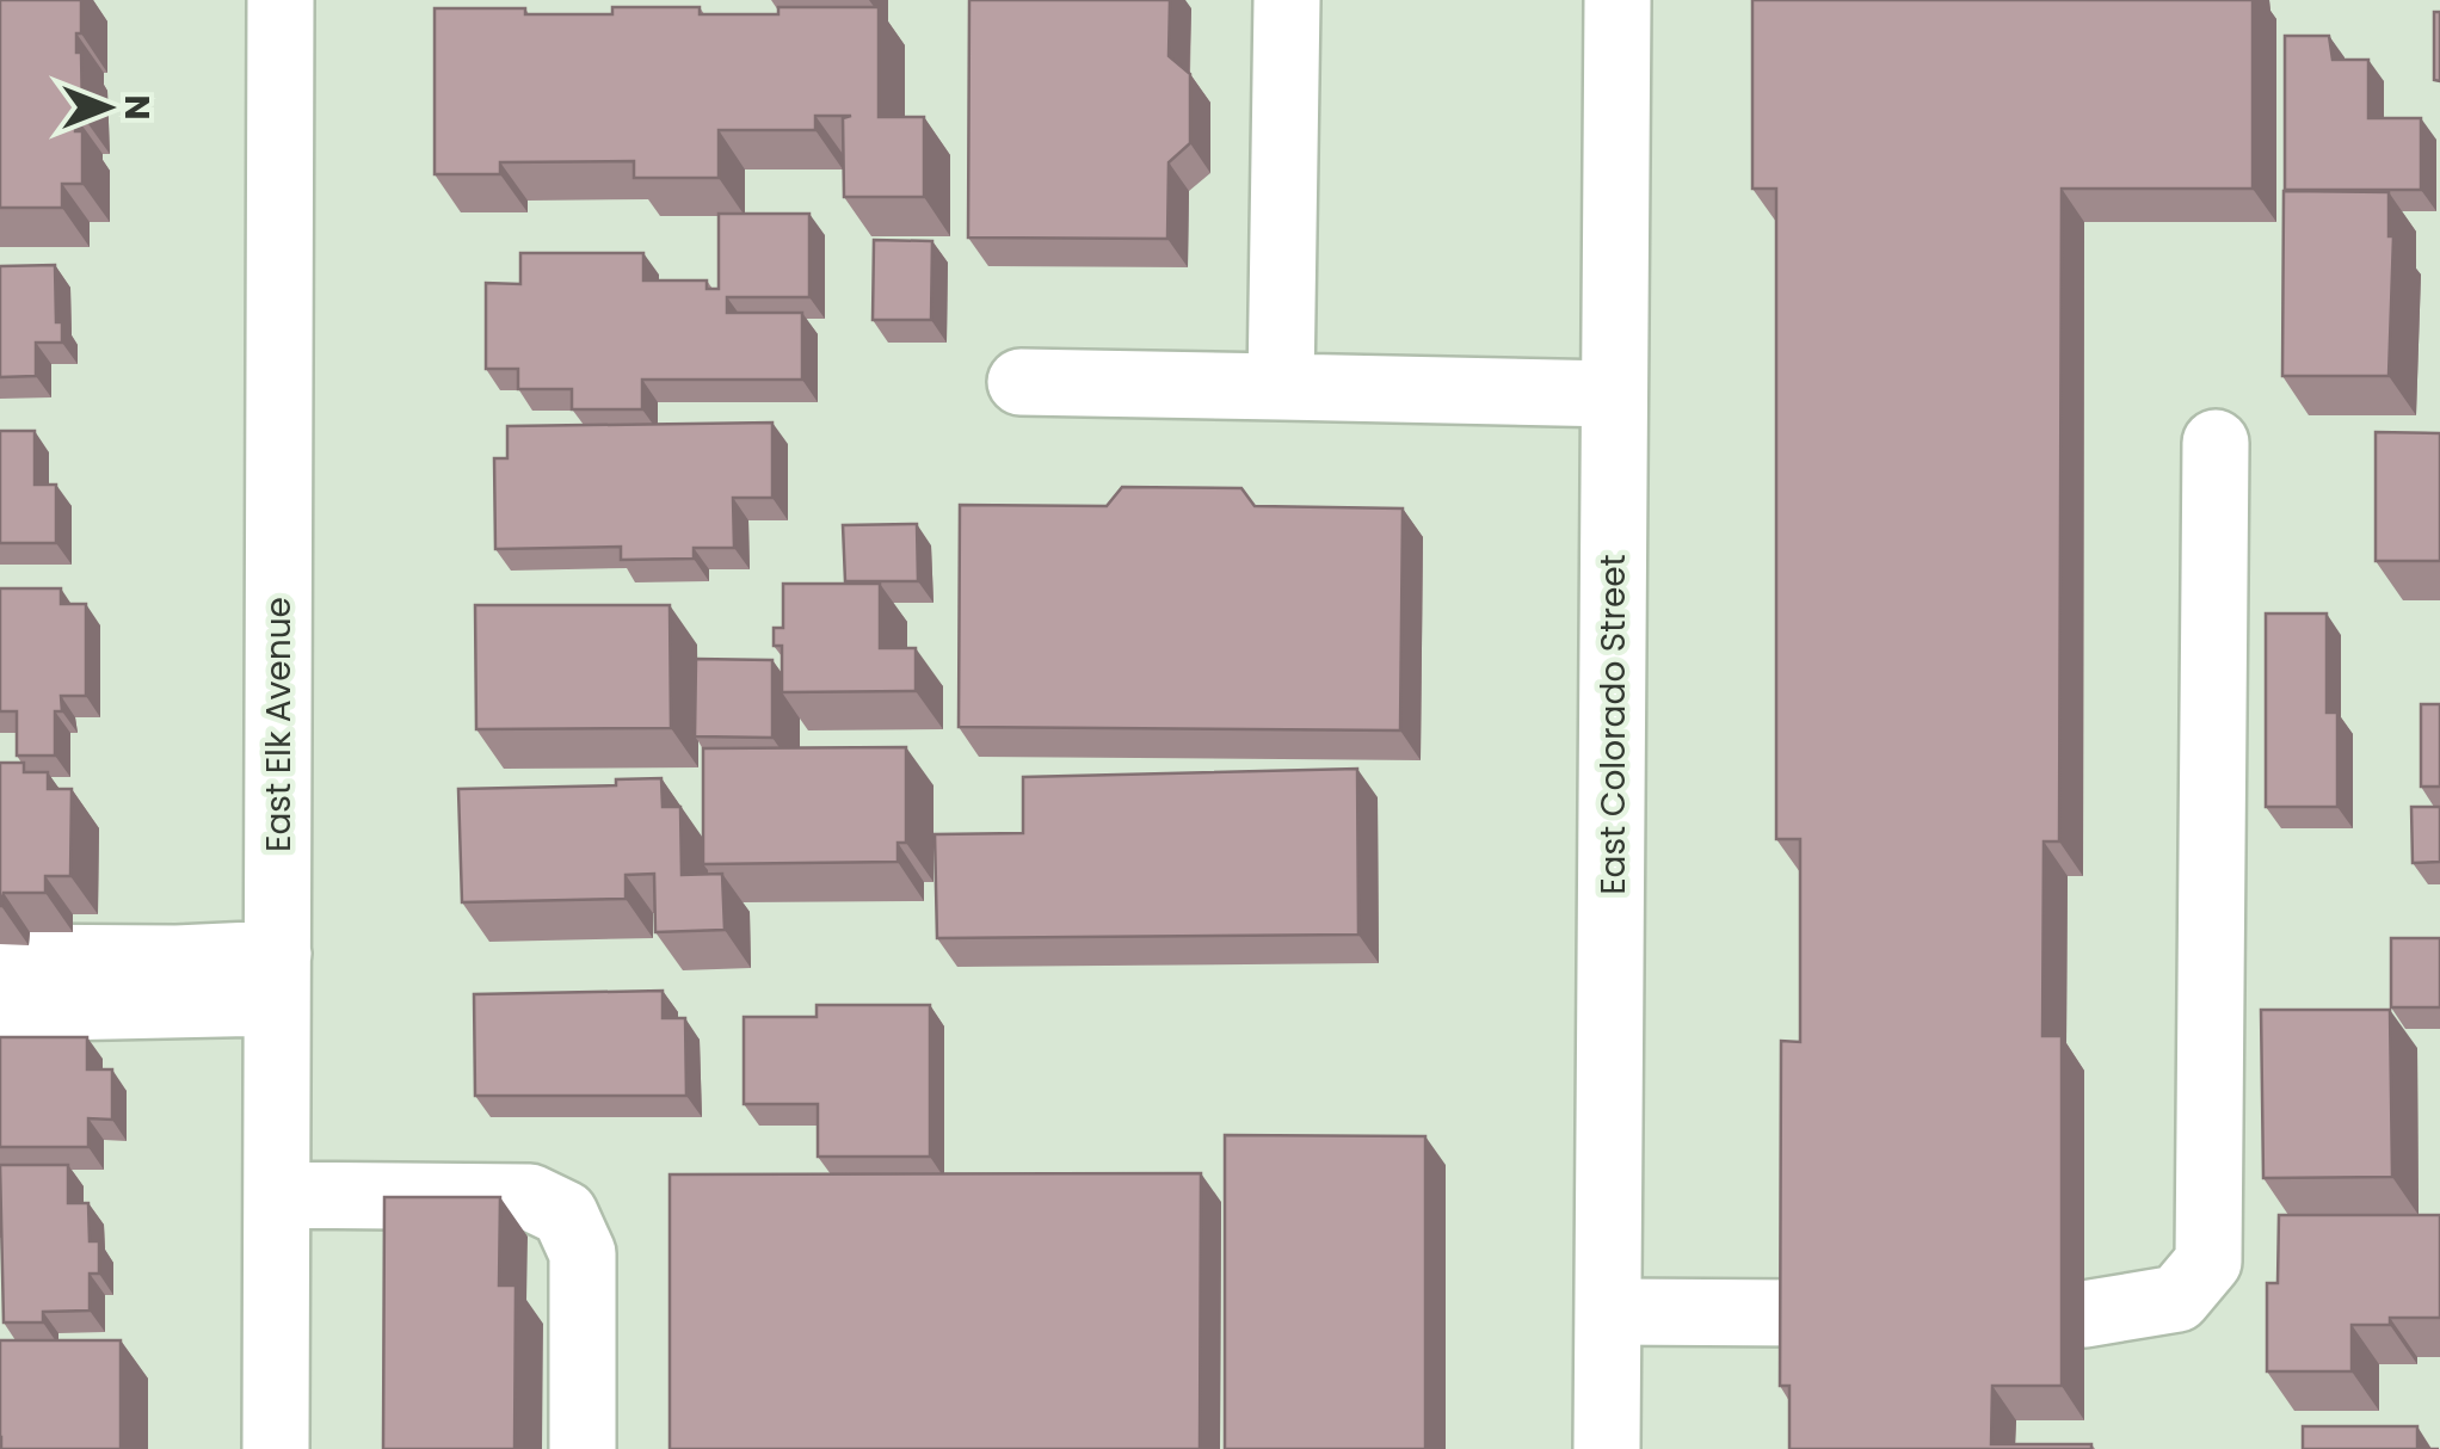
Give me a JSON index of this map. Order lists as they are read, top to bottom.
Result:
{
  "streets": {
    "main road": ["East Elk Avenue", "East Colorado Street"]
  },
  "north": "right"
}
